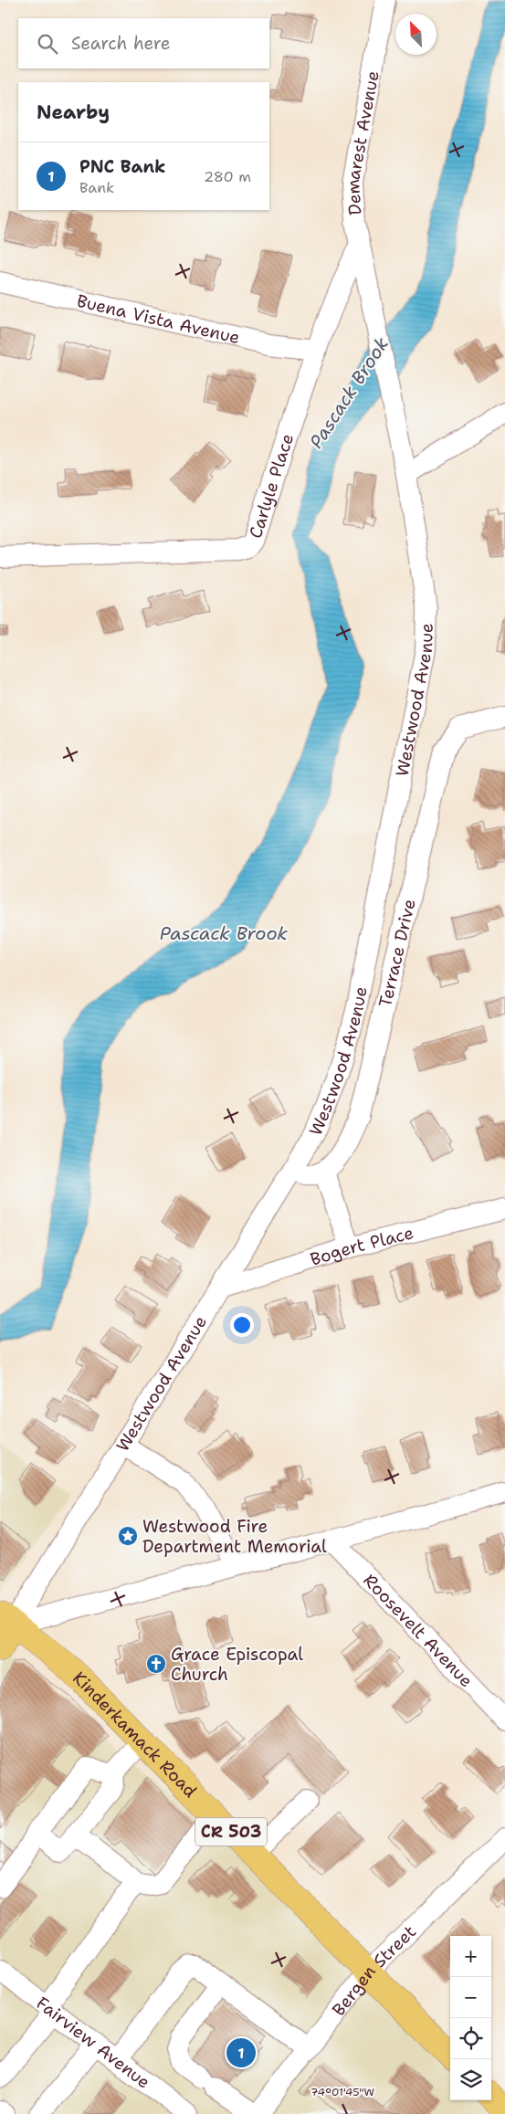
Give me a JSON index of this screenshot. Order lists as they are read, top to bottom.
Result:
{
  "streets": {
    "main road": ["Westwood Avenue", "Kinderkamack Road", "CR 503"],
    "street": [
      "Demarest Avenue",
      "Buena Vista Avenue",
      "Carlyle Place",
      "Terrace Drive",
      "Bogert Place",
      "Roosevelt Avenue",
      "Bergen Street",
      "Fairview Avenue"
    ]
  },
  "crossings": [
    ["Demarest Avenue", "Carlyle Place"],
    ["Demarest Avenue", "Westwood Avenue"],
    ["Buena Vista Avenue", "Carlyle Place"],
    ["Westwood Avenue", "Bogert Place"],
    ["Westwood Avenue", "Kinderkamack Road"],
    ["Kinderkamack Road", "Bergen Street"]
  ],
  "water": ["Pascack Brook"],
  "places": {
    "place": ["Westwood Fire Department Memorial"],
    "church": ["Grace Episcopal Church"]
  },
  "north": "top left",
  "page": {
    "search": "Search here",
    "heading": "Nearby",
    "list": [
      {
        "mark": "1",
        "name": "PNC Bank",
        "note": "Bank",
        "value": "280 m"
      }
    ],
    "map_buttons": ["+", "−"],
    "pins": "1"
  },
  "coordinates": ["74°01'45\"W"]
}
